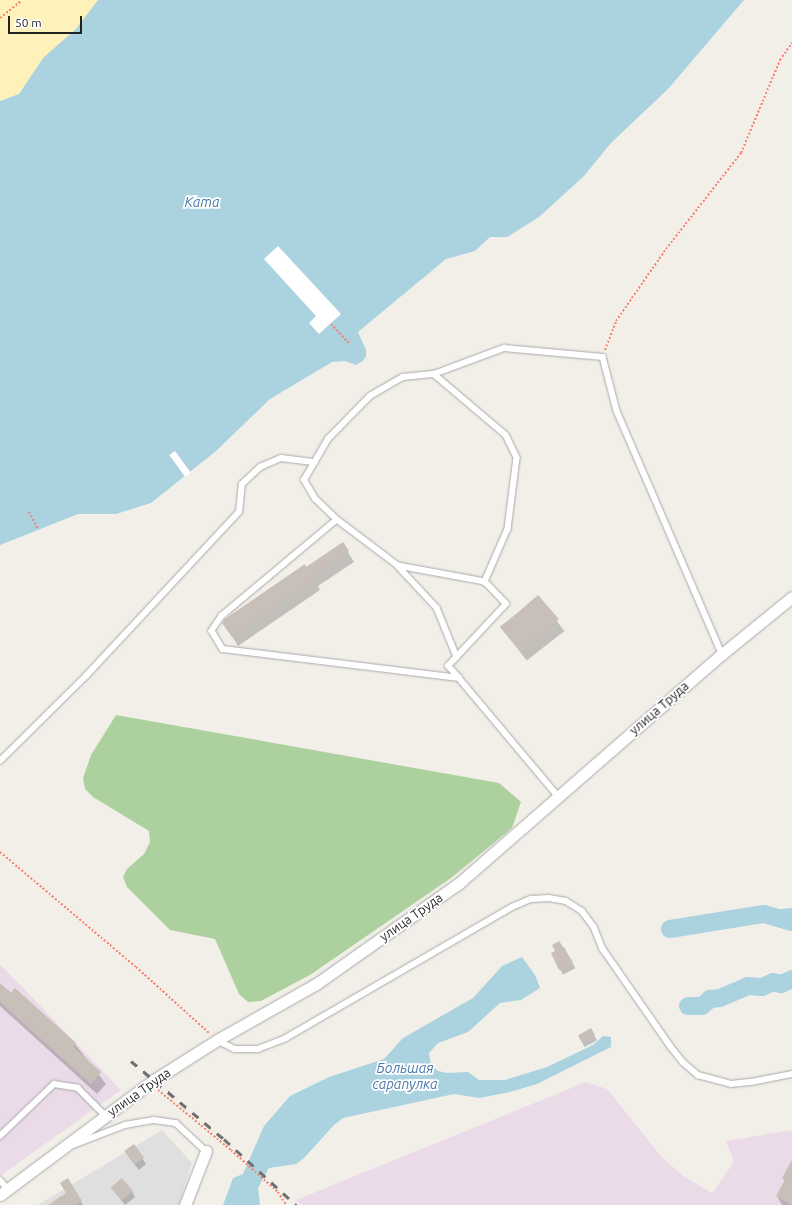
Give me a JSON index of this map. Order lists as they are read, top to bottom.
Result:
{
  "streets": {
    "street": ["улица Труда"]
  },
  "water": ["Kama", "Большая сарапулка"],
  "scale_bar": "50 m"
}
